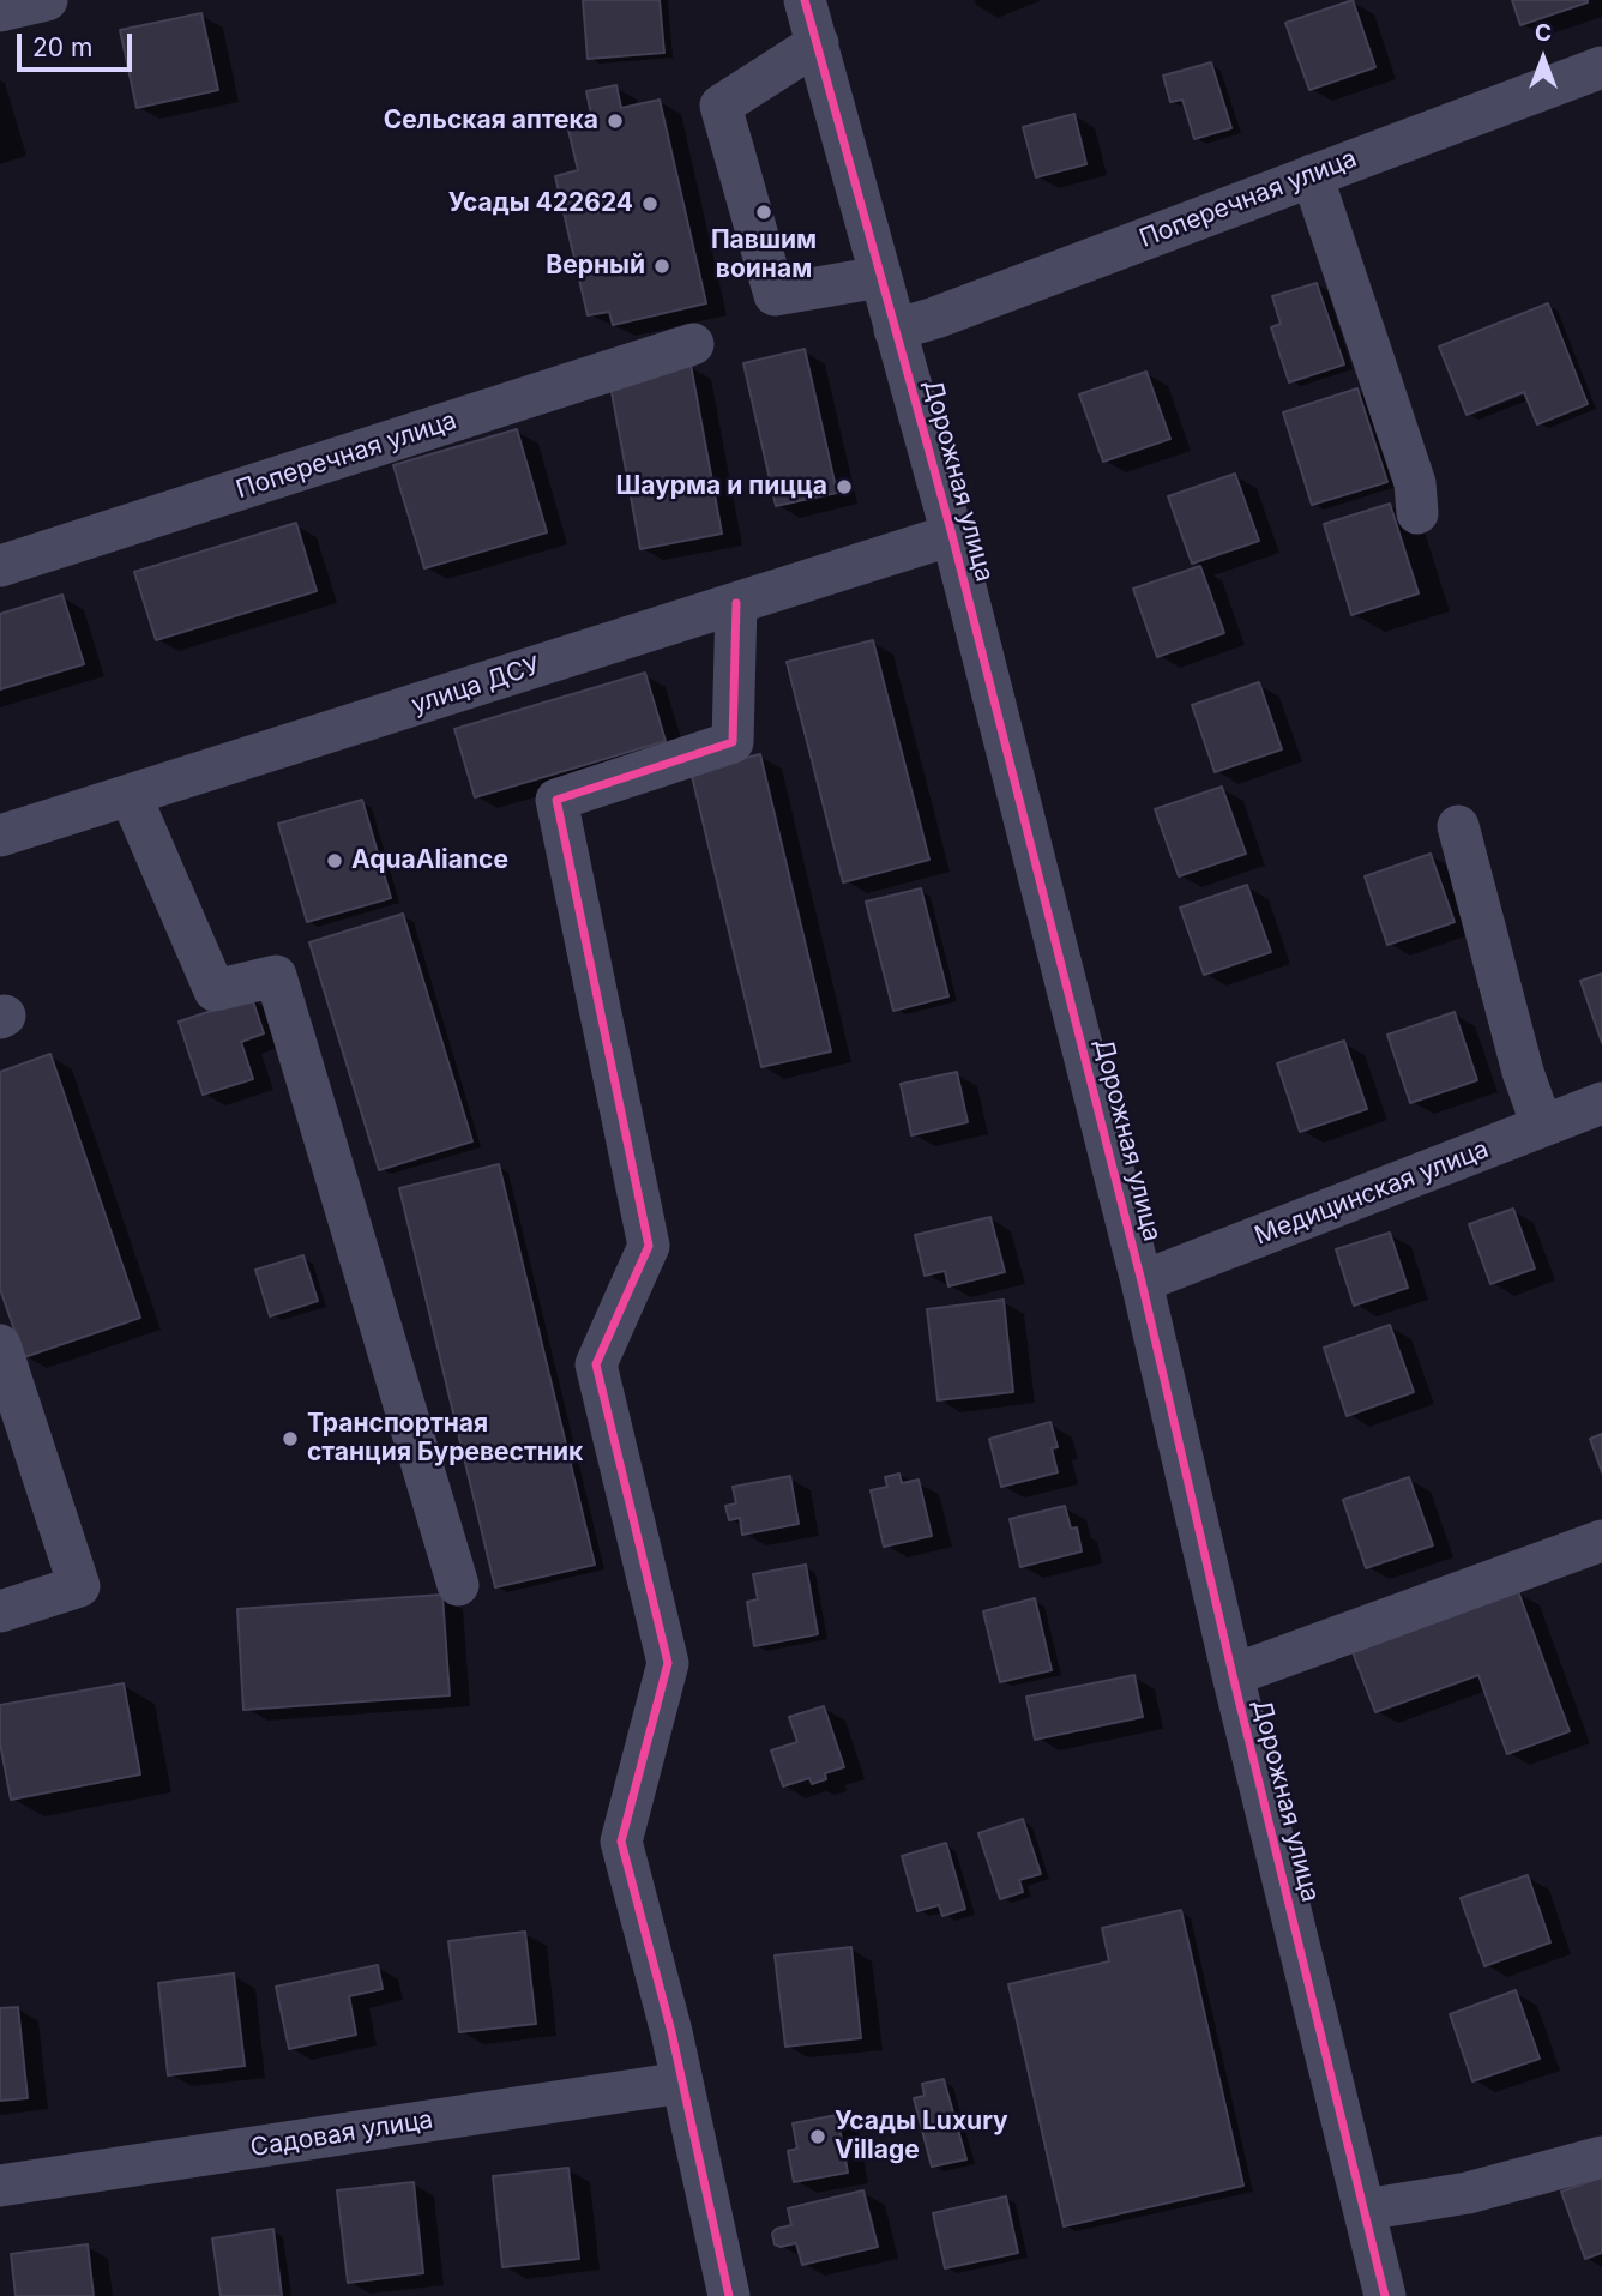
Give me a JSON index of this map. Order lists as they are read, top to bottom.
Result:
{
  "streets": {
    "street": [
      "Поперечная улица",
      "Дорожная улица",
      "улица ДСУ",
      "Медицинская улица",
      "Садовая улица"
    ]
  },
  "crossings": [
    ["Поперечная улица", "Дорожная улица"],
    ["Дорожная улица", "улица ДСУ"],
    ["Дорожная улица", "Медицинская улица"]
  ],
  "places": [
    "Сельская аптека",
    "Усады 422624",
    "Павшим воинам",
    "Верный",
    "Шаурма и пицца",
    "AquaAliance",
    "Транспортная станция Буревестник",
    "Усады Luxury Village"
  ],
  "scale_bar": "20 m",
  "north": "top"
}
